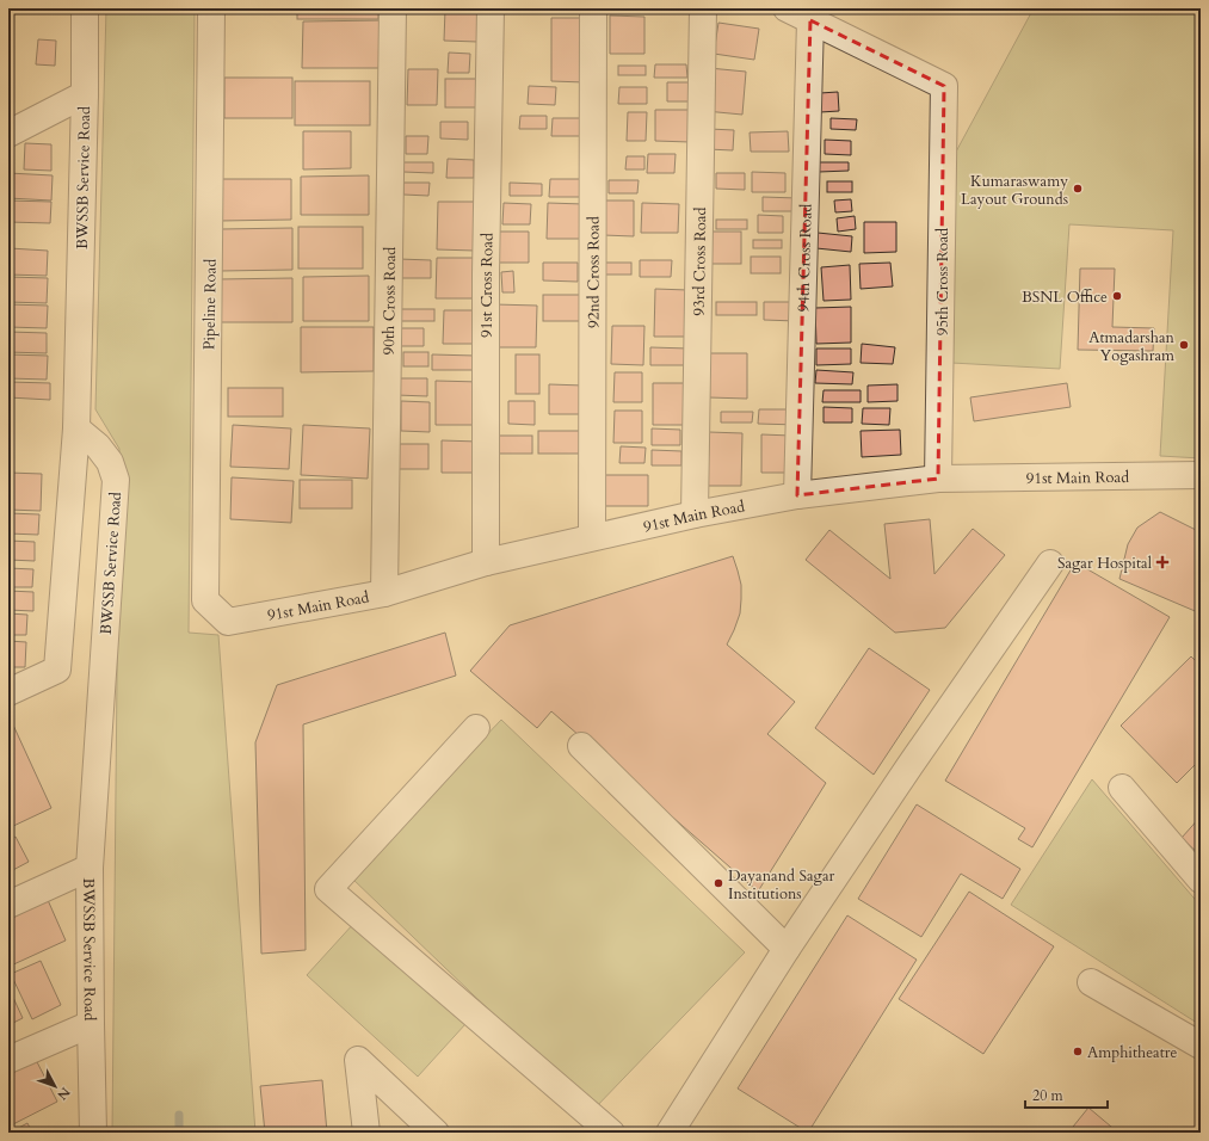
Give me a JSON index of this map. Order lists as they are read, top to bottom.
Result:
{
  "streets": {
    "street": [
      "BWSSB Service Road",
      "94th Cross Road",
      "93rd Cross Road",
      "92nd Cross Road",
      "95th Cross Road",
      "91st Cross Road",
      "90th Cross Road",
      "Pipeline Road",
      "91st Main Road"
    ]
  },
  "crossings": [
    ["94th Cross Road", "95th Cross Road"],
    ["94th Cross Road", "91st Main Road"],
    ["93rd Cross Road", "91st Main Road"],
    ["92nd Cross Road", "91st Main Road"],
    ["95th Cross Road", "91st Main Road"],
    ["91st Cross Road", "91st Main Road"],
    ["90th Cross Road", "91st Main Road"],
    ["Pipeline Road", "91st Main Road"]
  ],
  "places": {
    "other": [
      "Kumaraswamy Layout Grounds",
      "BSNL Office",
      "Atmadarshan Yogashram",
      "Dayanand Sagar Institutions",
      "Amphitheatre"
    ],
    "health": ["Sagar Hospital"]
  },
  "scale_bar": "20 m",
  "north": "bottom right"
}
